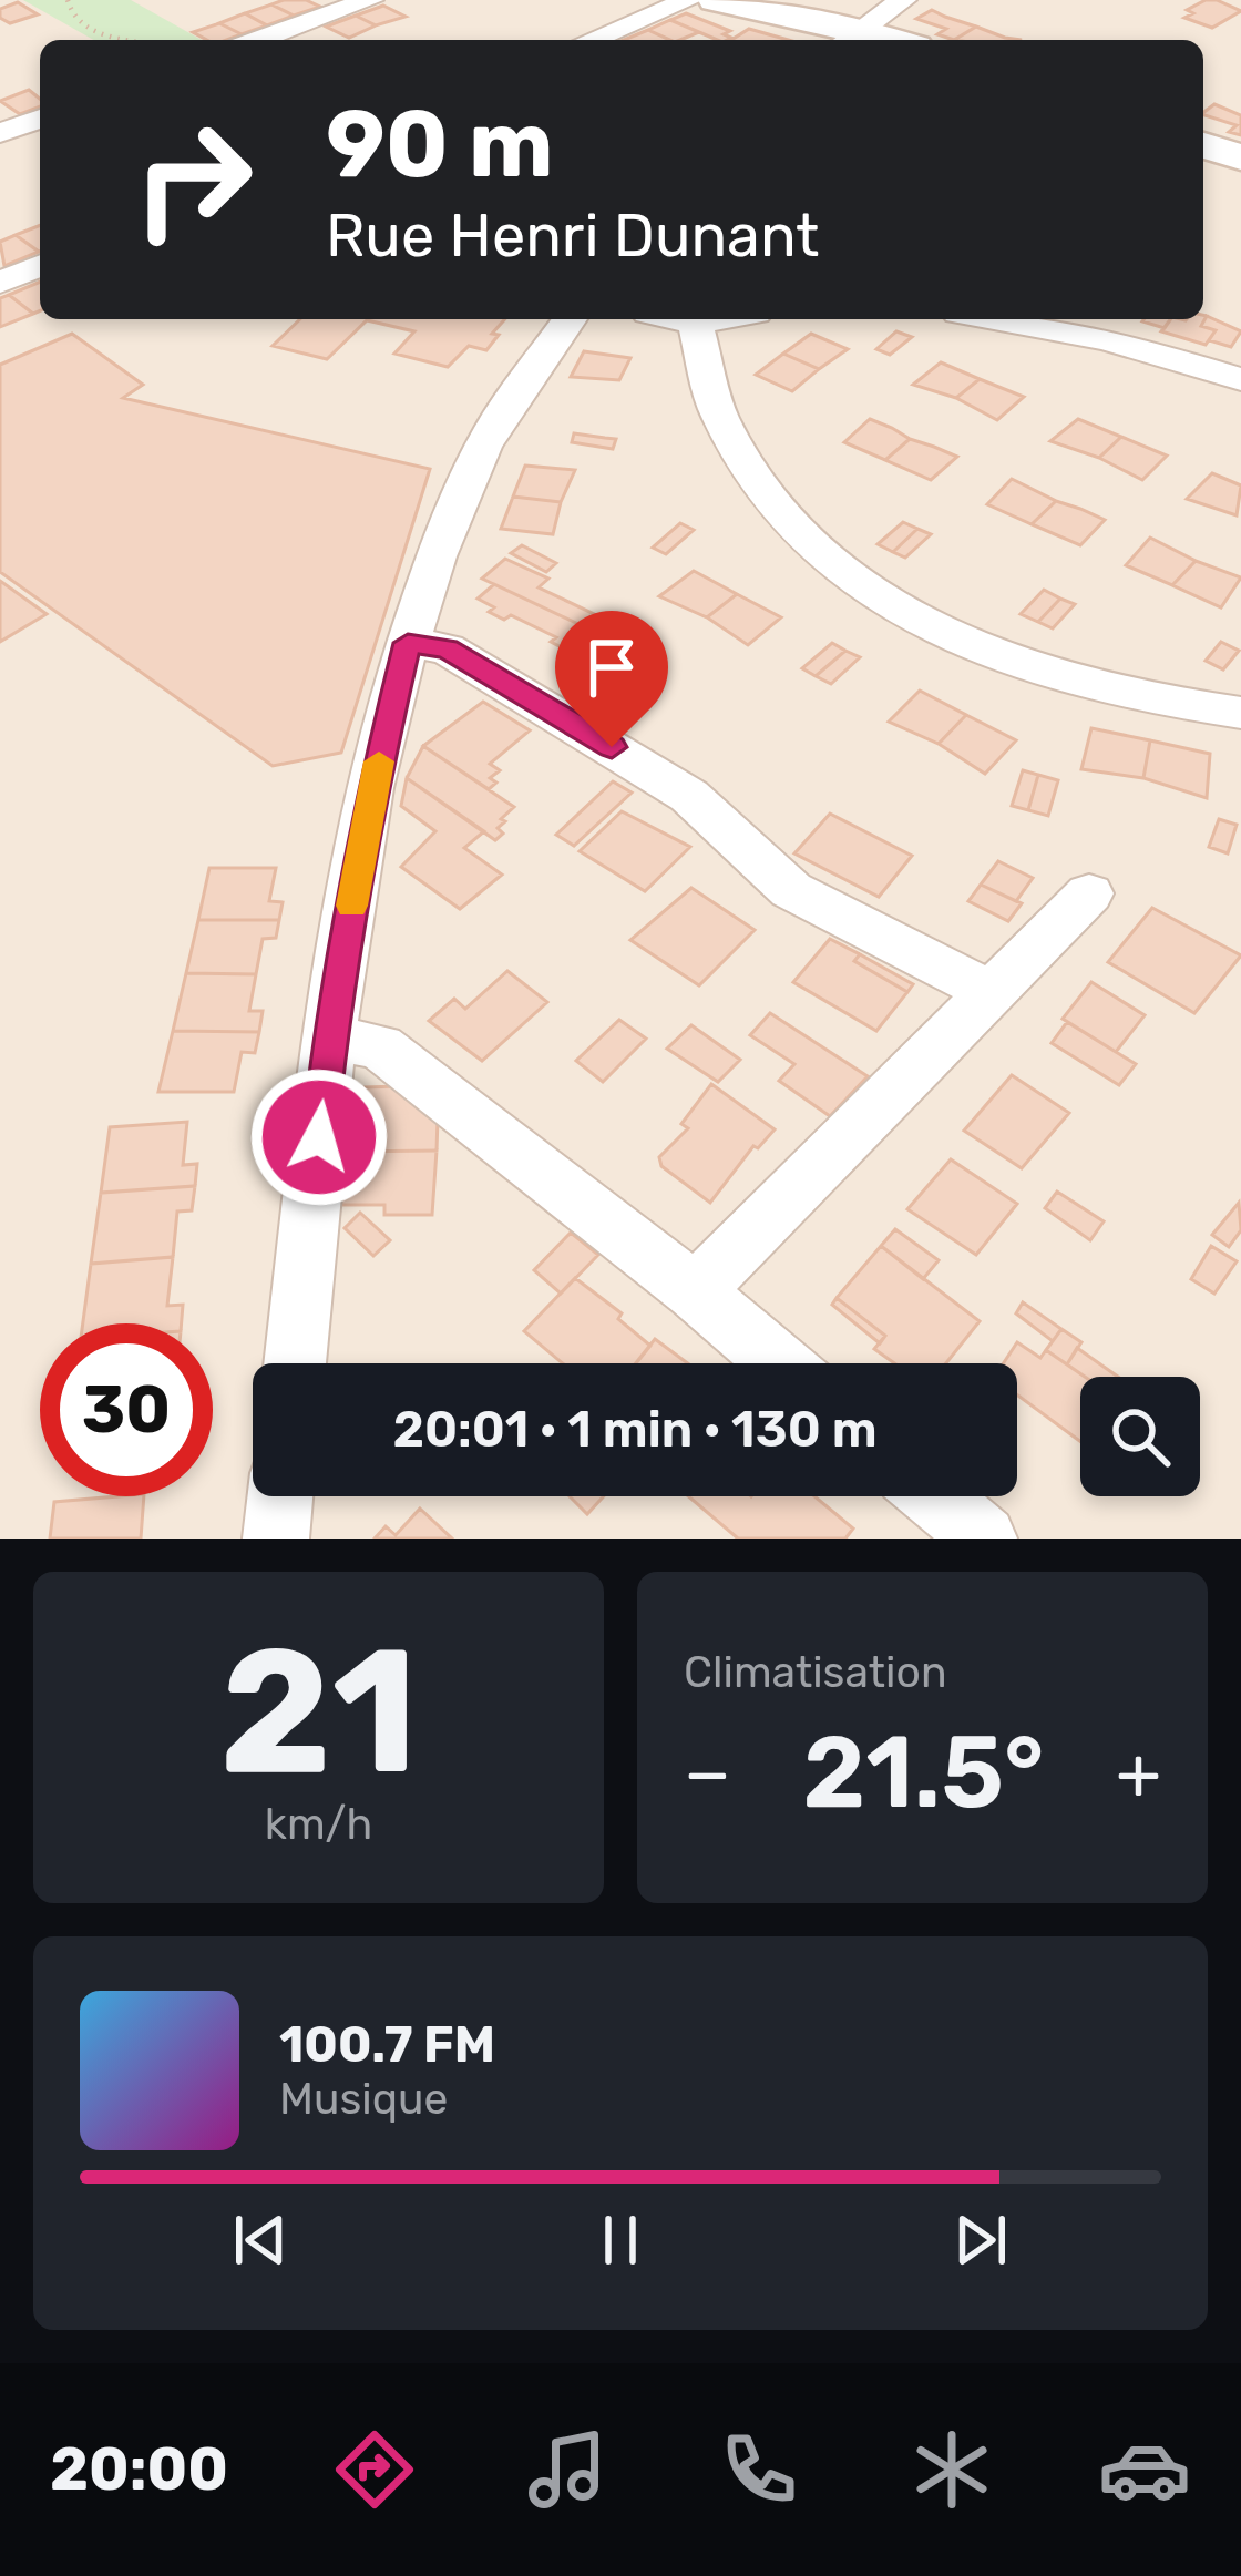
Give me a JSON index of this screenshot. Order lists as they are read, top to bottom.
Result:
{
  "page": {
    "turn": ["90 m", "Rue Henri Dunant"],
    "limit": "30",
    "trip": "20:01 · 1 min · 130 m",
    "tile": [
      ["21", "km/h"],
      "Climatisation"
    ],
    "heat": ["−", "21.5°", "+"],
    "song": ["100.7 FM", "Musique"],
    "tabs": "20:00"
  }
}
